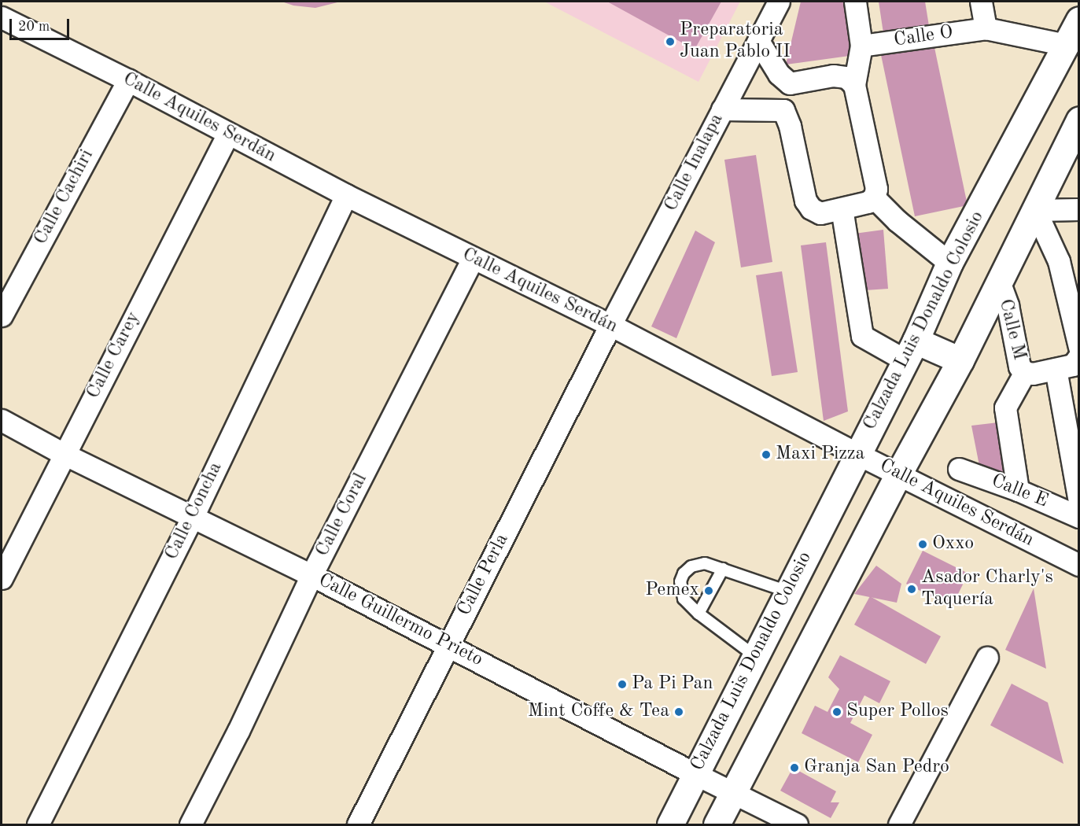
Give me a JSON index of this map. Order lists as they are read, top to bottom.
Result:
{
  "streets": {
    "main road": ["Calzada Luis Donaldo Colosio"],
    "street": [
      "Calle O",
      "Calle Aquiles Serdán",
      "Calle Inalapa",
      "Calle Cachiri",
      "Calle M",
      "Calle Carey",
      "Calle E",
      "Calle Concha",
      "Calle Coral",
      "Calle Perla",
      "Calle Guillermo Prieto"
    ]
  },
  "crossings": [
    ["Calle O", "Calzada Luis Donaldo Colosio"],
    ["Calle Aquiles Serdán", "Calle Inalapa"],
    ["Calle Aquiles Serdán", "Calle Cachiri"],
    ["Calle Aquiles Serdán", "Calzada Luis Donaldo Colosio"],
    ["Calle Aquiles Serdán", "Calle Carey"],
    ["Calle Aquiles Serdán", "Calle Concha"],
    ["Calle Aquiles Serdán", "Calle Coral"],
    ["Calle Aquiles Serdán", "Calle Perla"],
    ["Calle Inalapa", "Calle Perla"],
    ["Calzada Luis Donaldo Colosio", "Calle Guillermo Prieto"],
    ["Calle Carey", "Calle Guillermo Prieto"],
    ["Calle Concha", "Calle Guillermo Prieto"],
    ["Calle Coral", "Calle Guillermo Prieto"],
    ["Calle Perla", "Calle Guillermo Prieto"]
  ],
  "places": [
    "Preparatoria Juan Pablo II",
    "Maxi Pizza",
    "Oxxo",
    "Asador Charly's Taquería",
    "Pemex",
    "Pa Pi Pan",
    "Mint Coffe & Tea",
    "Super Pollos",
    "Granja San Pedro"
  ],
  "scale_bar": "20 m"
}
